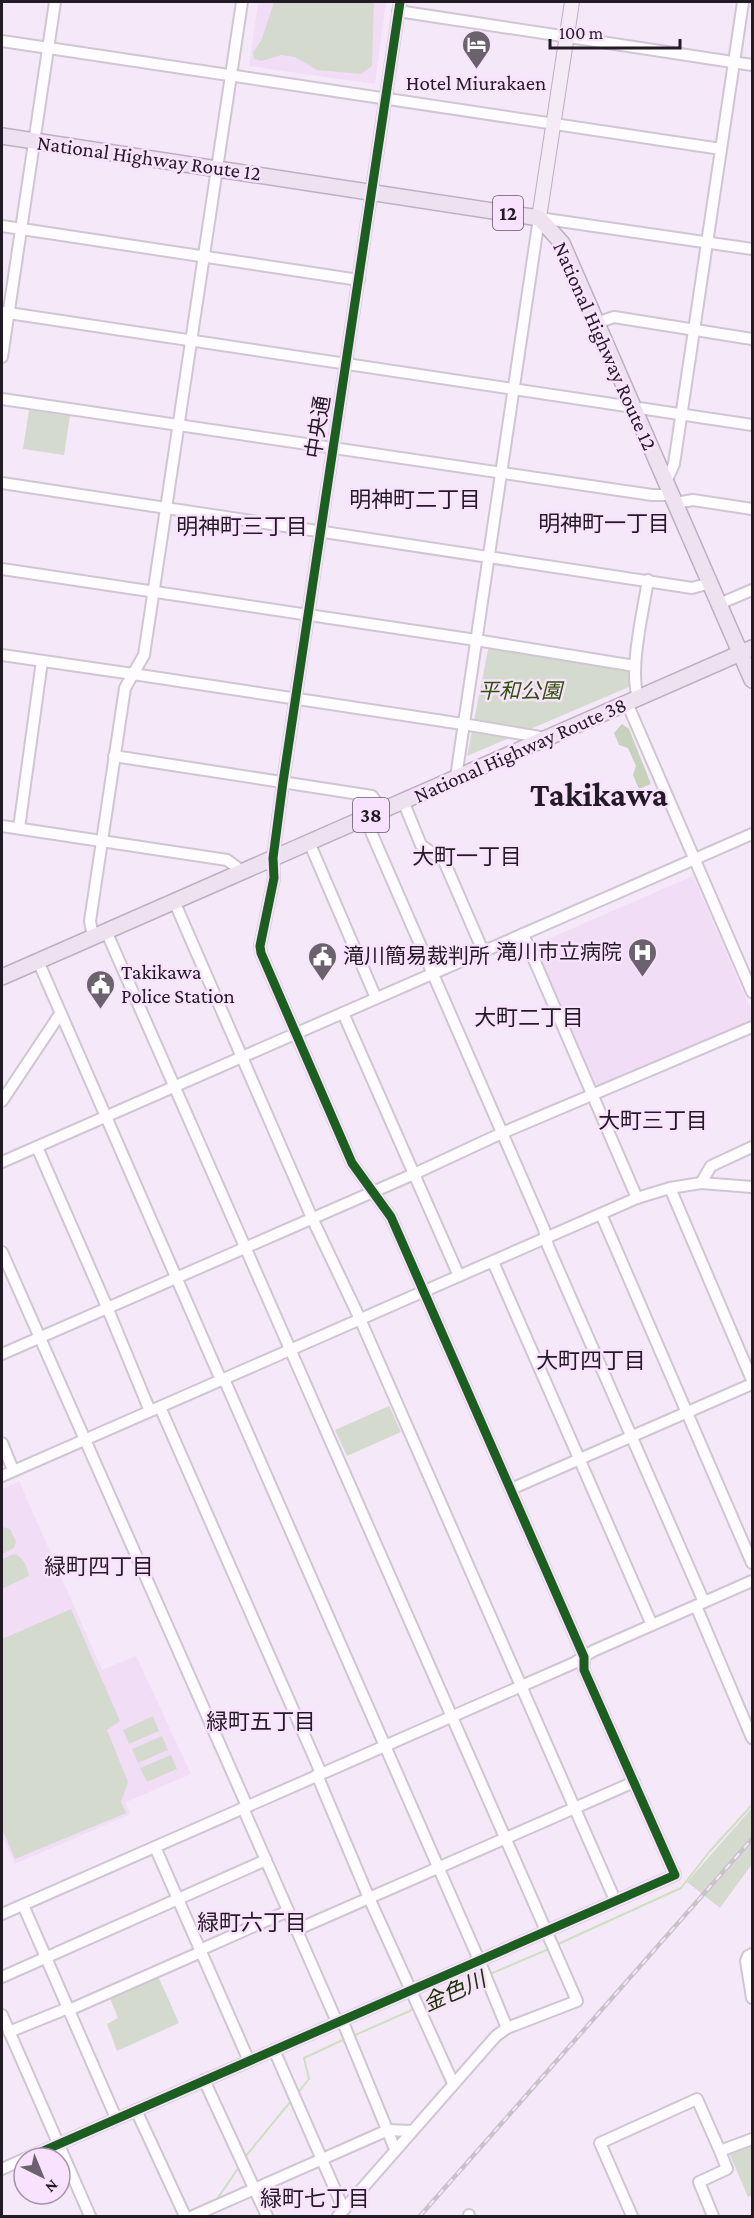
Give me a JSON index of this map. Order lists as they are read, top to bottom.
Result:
{
  "streets": {
    "highway": [
      "National Highway Route 12",
      "12",
      "National Highway Route 38",
      "38"
    ],
    "street": ["中央通"]
  },
  "crossings": [
    ["National Highway Route 12", "中央通"],
    ["National Highway Route 12", "National Highway Route 38"],
    ["中央通", "National Highway Route 38"]
  ],
  "districts": [
    "明神町二丁目",
    "明神町一丁目",
    "明神町三丁目",
    "Takikawa",
    "大町一丁目",
    "大町二丁目",
    "大町三丁目",
    "大町四丁目",
    "緑町四丁目",
    "緑町五丁目",
    "緑町六丁目",
    "緑町七丁目"
  ],
  "water": ["金色川"],
  "parks": ["平和公園"],
  "places": {
    "hotel": ["Hotel Miurakaen"],
    "hospital": ["滝川市立病院"],
    "public building": ["滝川簡易裁判所", "Takikawa Police Station"]
  },
  "scale_bar": "100 m",
  "north": "bottom right"
}
